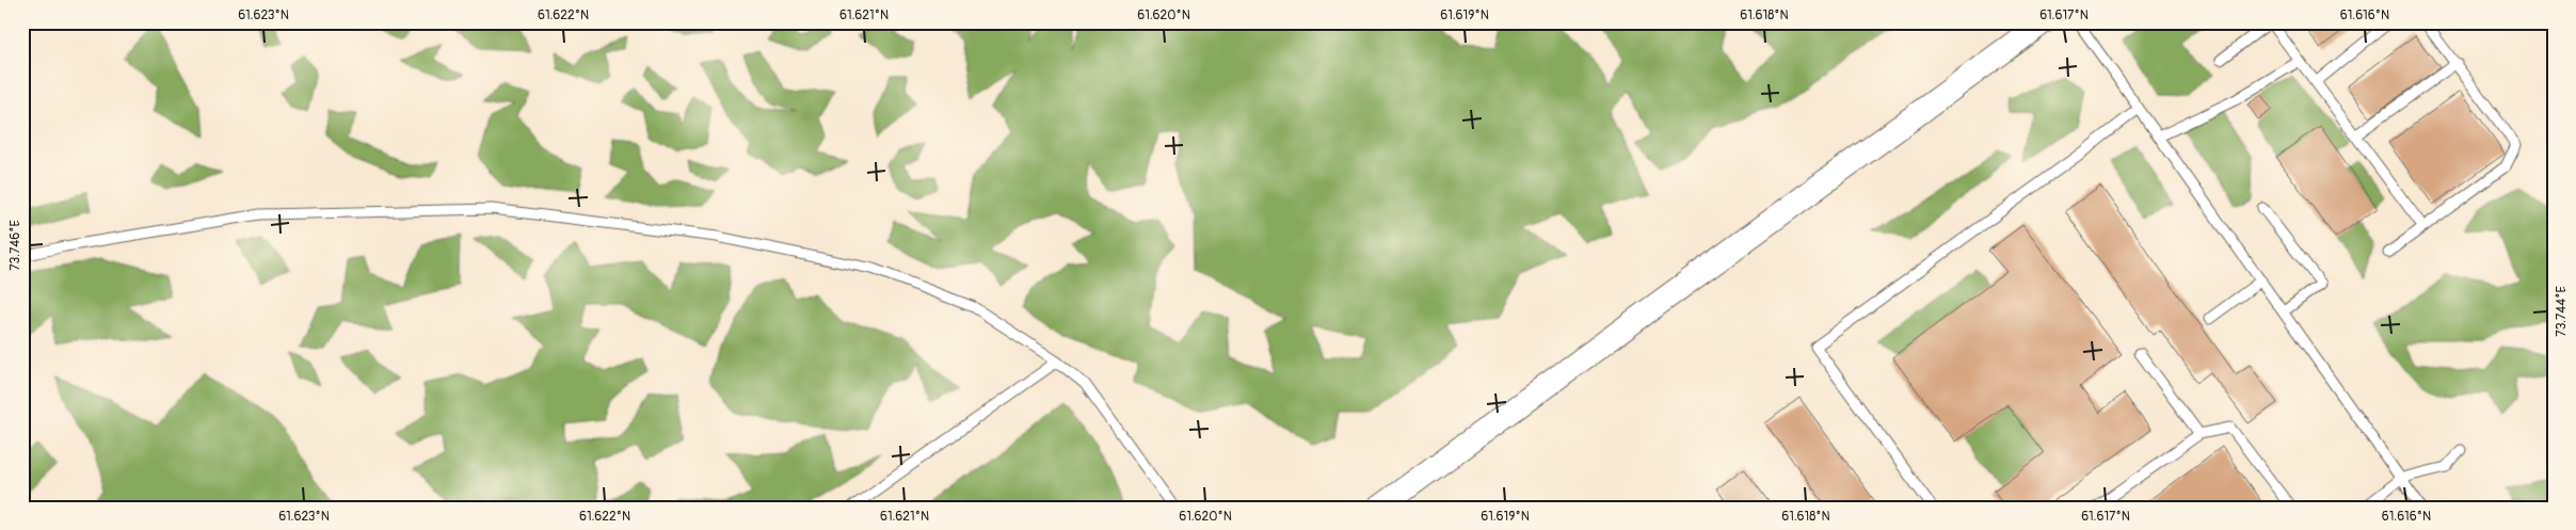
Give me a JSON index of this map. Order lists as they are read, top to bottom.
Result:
{
  "coordinates": [
    "61.623°N",
    "61.622°N",
    "61.621°N",
    "61.620°N",
    "61.619°N",
    "61.618°N",
    "61.617°N",
    "61.616°N",
    "73.746°E",
    "73.744°E"
  ]
}
